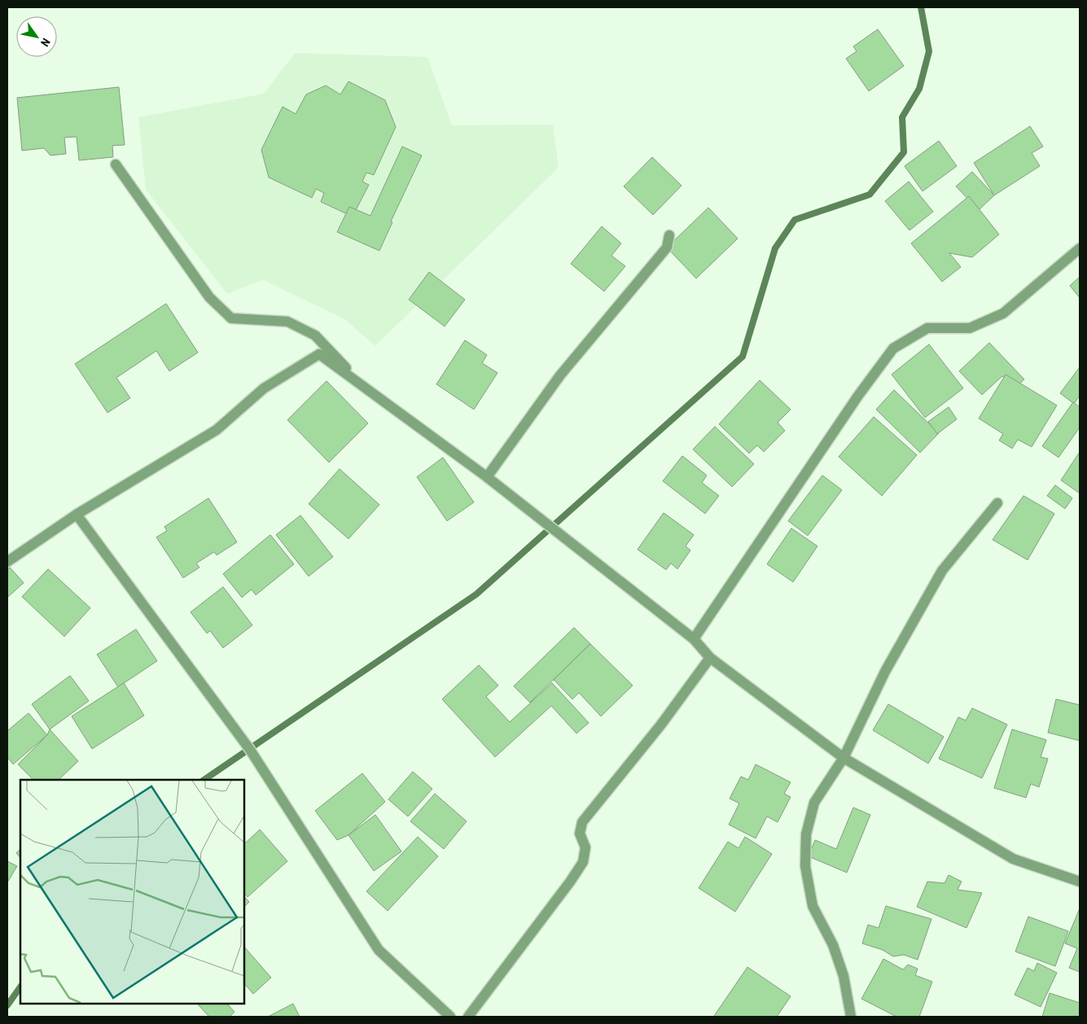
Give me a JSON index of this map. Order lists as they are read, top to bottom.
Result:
{
  "north": "bottom right"
}
